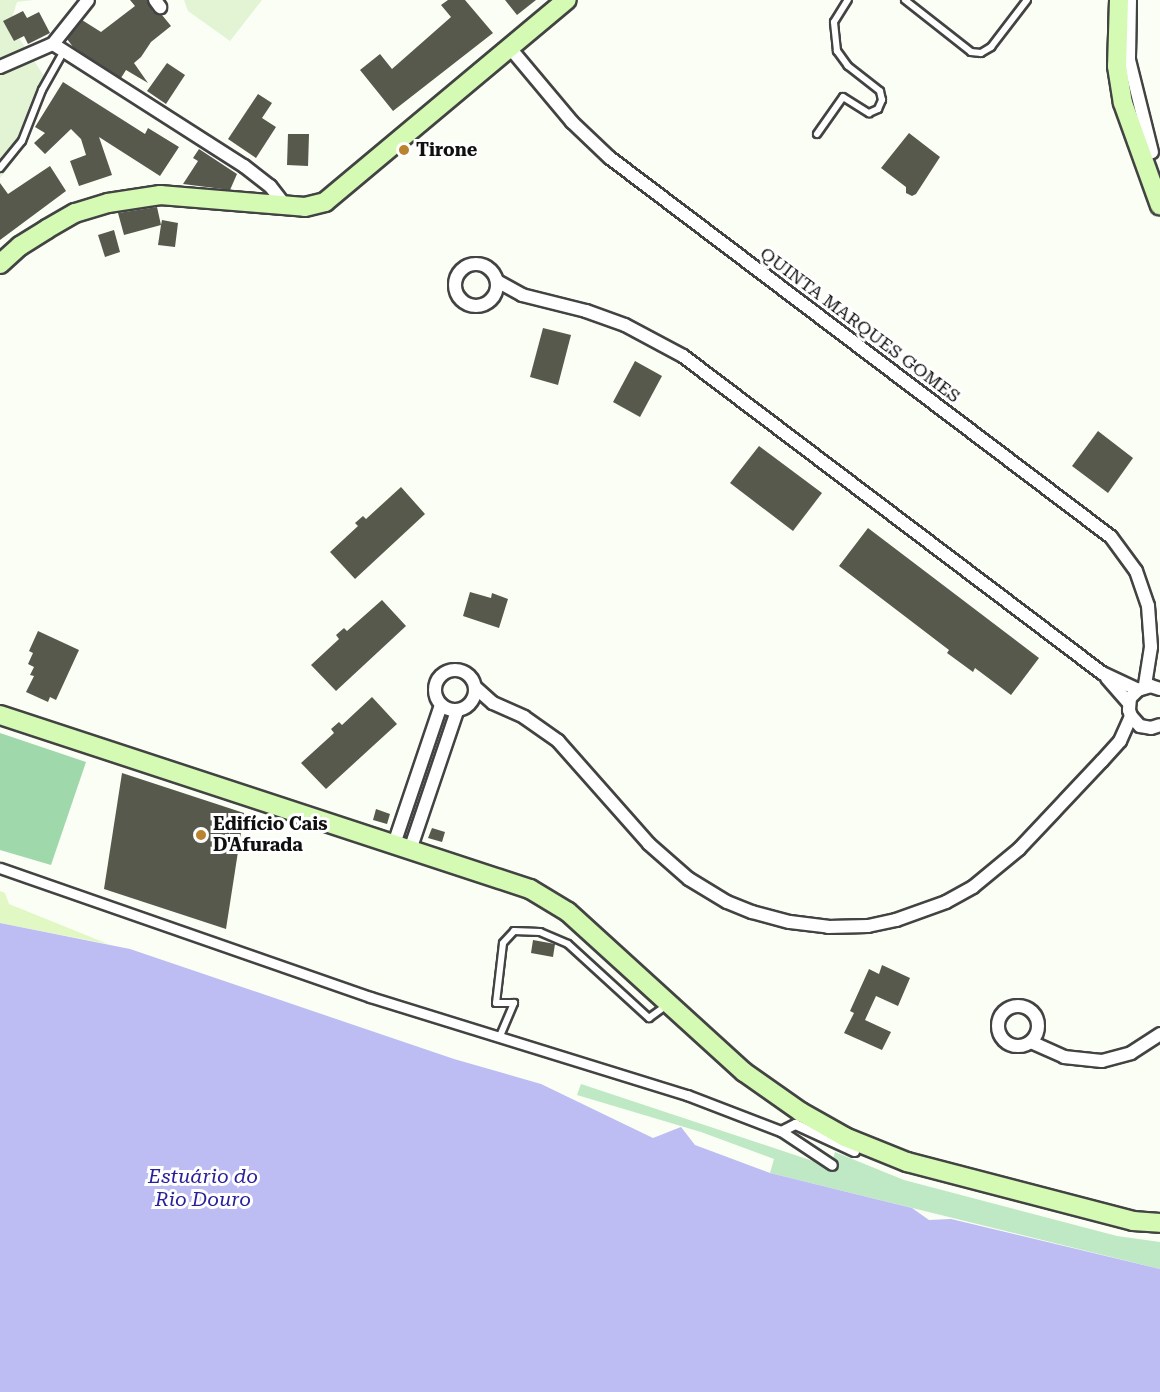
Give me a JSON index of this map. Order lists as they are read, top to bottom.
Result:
{
  "streets": {
    "street": ["QUINTA MARQUES GOMES"]
  },
  "water": ["Estuário do Rio Douro"],
  "places": ["Tirone", "Edifício Cais D'Afurada"]
}
